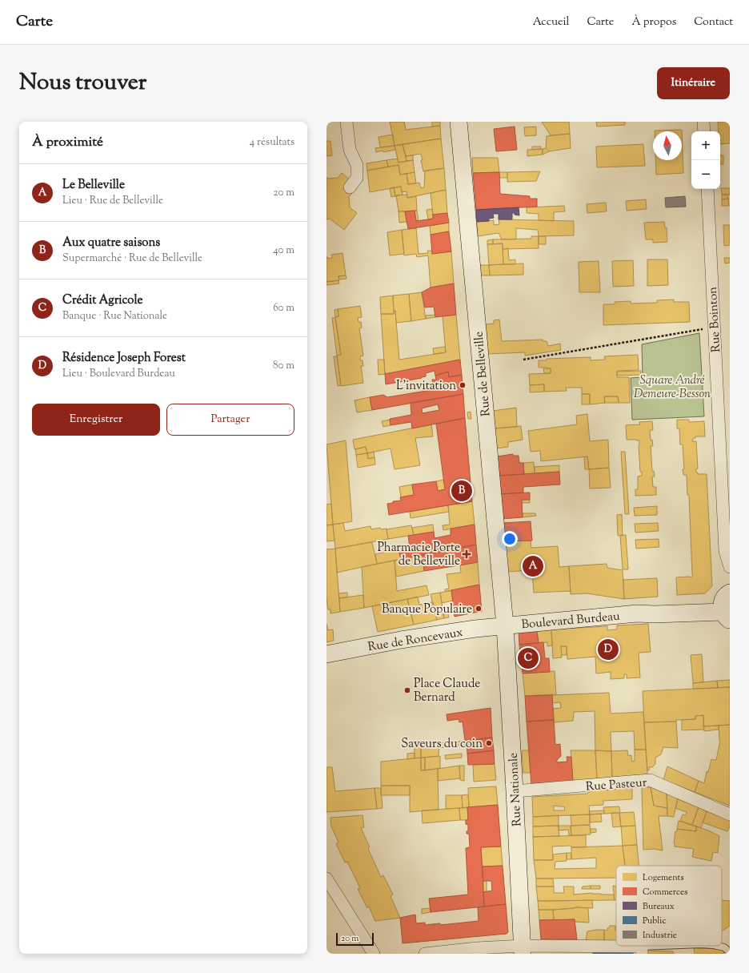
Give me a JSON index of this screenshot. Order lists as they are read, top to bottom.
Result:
{
  "streets": {
    "main road": [
      "Rue de Belleville",
      "Boulevard Burdeau",
      "Rue de Roncevaux",
      "Rue Nationale"
    ],
    "street": ["Rue Bointon", "Rue Pasteur"]
  },
  "crossings": [
    ["Rue de Belleville", "Boulevard Burdeau"],
    ["Rue de Belleville", "Rue de Roncevaux"],
    ["Rue de Belleville", "Rue Nationale"],
    ["Boulevard Burdeau", "Rue de Roncevaux"],
    ["Boulevard Burdeau", "Rue Nationale"],
    ["Rue de Roncevaux", "Rue Nationale"],
    ["Rue Pasteur", "Rue Nationale"]
  ],
  "parks": ["Square André Demeure-Besson"],
  "places": {
    "other": [
      "L’invitation",
      "Banque Populaire",
      "Place Claude Bernard",
      "Saveurs du coin"
    ],
    "health": ["Pharmacie Porte de Belleville"]
  },
  "legend": [
    "Logements",
    "Commerces",
    "Bureaux",
    "Public",
    "Industrie"
  ],
  "scale_bar": "20 m",
  "north": "top",
  "page": {
    "header": "Carte",
    "nav": [
      "Accueil",
      "Carte",
      "À propos",
      "Contact"
    ],
    "title": "Nous trouver",
    "buttons": [
      "Itinéraire",
      ["Enregistrer", "Partager"]
    ],
    "heading": ["À proximité", "4 résultats"],
    "map_buttons": ["+", "−"],
    "list": [
      {
        "mark": "A",
        "name": "Le Belleville",
        "note": "Lieu · Rue de Belleville",
        "value": "20 m"
      },
      {
        "mark": "B",
        "name": "Aux quatre saisons",
        "note": "Supermarché · Rue de Belleville",
        "value": "40 m"
      },
      {
        "mark": "C",
        "name": "Crédit Agricole",
        "note": "Banque · Rue Nationale",
        "value": "60 m"
      },
      {
        "mark": "D",
        "name": "Résidence Joseph Forest",
        "note": "Lieu · Boulevard Burdeau",
        "value": "80 m"
      }
    ],
    "pins": [
      "B",
      "A",
      "D",
      "C"
    ],
    "scale": "20 m"
  }
}
